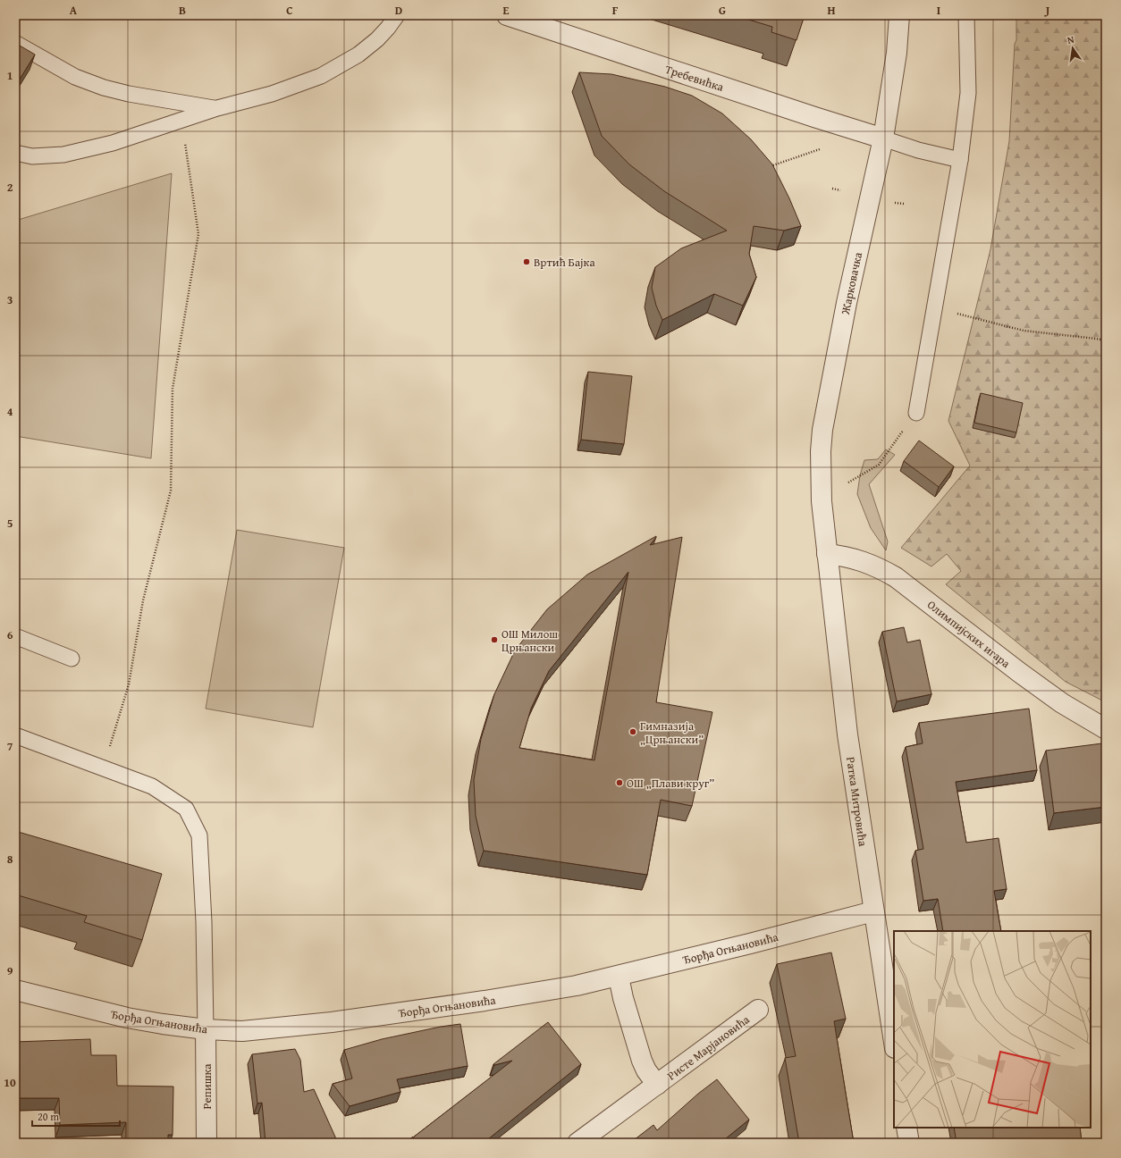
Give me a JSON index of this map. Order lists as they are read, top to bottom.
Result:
{
  "streets": {
    "street": [
      "Требевићка",
      "Жарковачка",
      "Олимпијских игара",
      "Ратка Митровића",
      "Ђорђа Огњановића",
      "Ристе Марјановића",
      "Репишка"
    ]
  },
  "crossings": [
    ["Требевићка", "Жарковачка"],
    ["Жарковачка", "Олимпијских игара"],
    ["Жарковачка", "Ратка Митровића"],
    ["Олимпијских игара", "Ратка Митровића"],
    ["Ратка Митровића", "Ђорђа Огњановића"],
    ["Ђорђа Огњановића", "Ристе Марјановића"],
    ["Ђорђа Огњановића", "Репишка"]
  ],
  "places": [
    "Вртић Бајка",
    "ОШ Милош Црњански",
    "Гимназија „Црњански”",
    "ОШ „Плави круг”"
  ],
  "scale_bar": "20 m",
  "north": "top",
  "grid": {
    "columns": [
      "A",
      "B",
      "C",
      "D",
      "E",
      "F",
      "G",
      "H",
      "I",
      "J"
    ],
    "rows": [
      "1",
      "2",
      "3",
      "4",
      "5",
      "6",
      "7",
      "8",
      "9",
      "10"
    ]
  }
}
